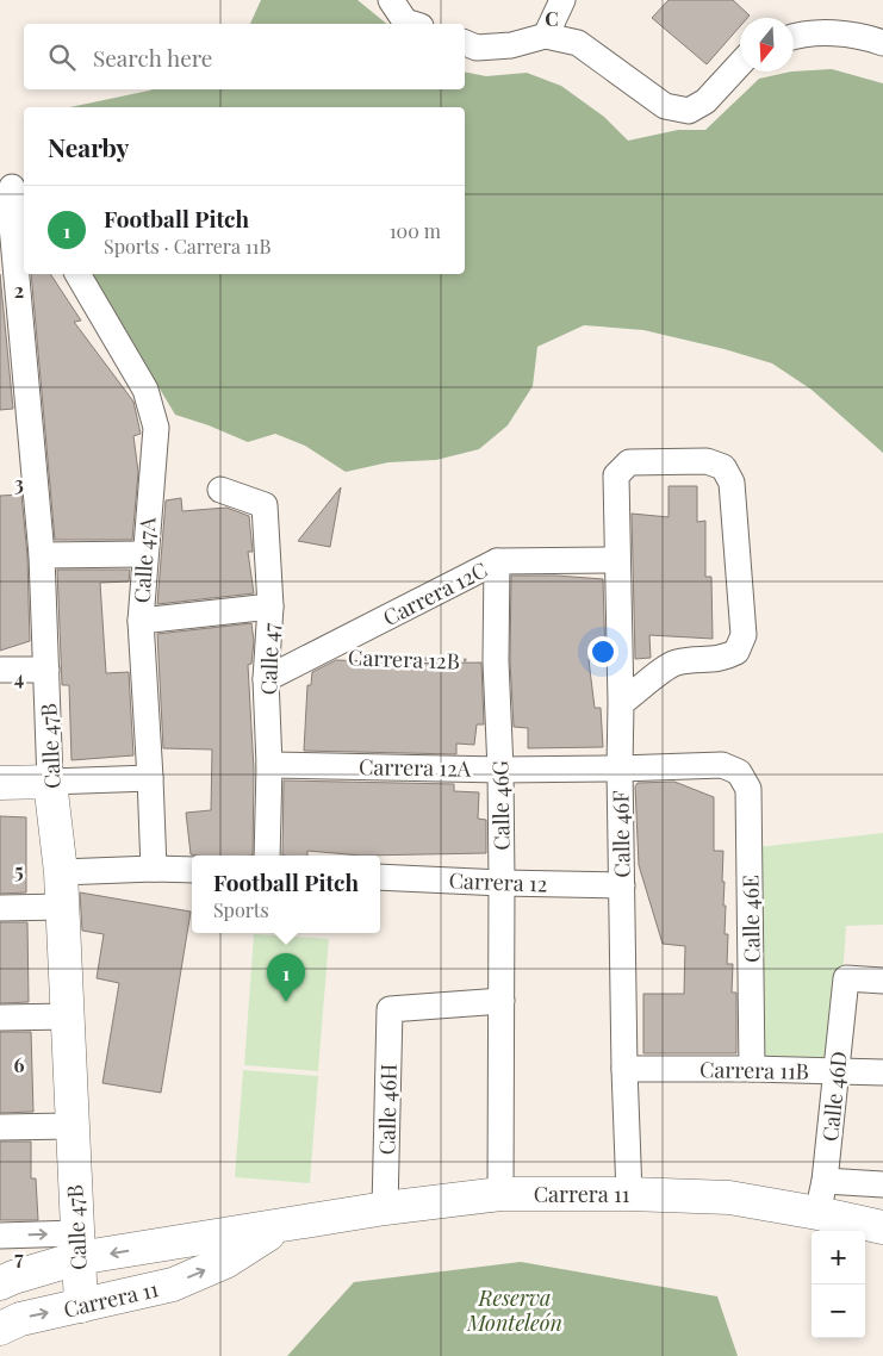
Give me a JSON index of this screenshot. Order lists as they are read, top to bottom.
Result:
{
  "streets": {
    "street": [
      "Calle 47A",
      "Carrera 12C",
      "Calle 47",
      "Calle 47B",
      "Carrera 12A",
      "Calle 46G",
      "Calle 46F",
      "Carrera 12",
      "Calle 46E",
      "Carrera 11B",
      "Calle 46D",
      "Calle 46H",
      "Carrera 11"
    ],
    "path": ["Carrera 12B"]
  },
  "crossings": [
    ["Carrera 12C", "Calle 47"],
    ["Carrera 12C", "Calle 46G"],
    ["Carrera 12C", "Calle 46F"],
    ["Calle 47", "Carrera 12A"],
    ["Carrera 12B", "Calle 46G"],
    ["Calle 47B", "Carrera 11"],
    ["Carrera 12A", "Calle 46G"],
    ["Carrera 12A", "Calle 46F"],
    ["Carrera 12A", "Calle 46E"],
    ["Calle 46G", "Carrera 12"],
    ["Calle 46G", "Calle 46H"],
    ["Calle 46G", "Carrera 11"],
    ["Calle 46F", "Carrera 12"],
    ["Calle 46F", "Carrera 11B"],
    ["Calle 46F", "Carrera 11"],
    ["Calle 46E", "Carrera 11B"],
    ["Carrera 11B", "Calle 46D"],
    ["Calle 46D", "Carrera 11"],
    ["Calle 46H", "Carrera 11"]
  ],
  "parks": ["Reserva Monteleón"],
  "north": "bottom",
  "page": {
    "search": "Search here",
    "heading": "Nearby",
    "list": [
      {
        "mark": "1",
        "name": "Football Pitch",
        "note": "Sports · Carrera 11B",
        "value": "100 m"
      }
    ],
    "popup": ["Football Pitch", "Sports"],
    "pins": "1",
    "map_buttons": ["+", "−"]
  },
  "grid": {
    "columns": ["C"],
    "rows": [
      "2",
      "3",
      "4",
      "5",
      "6",
      "7"
    ]
  }
}
